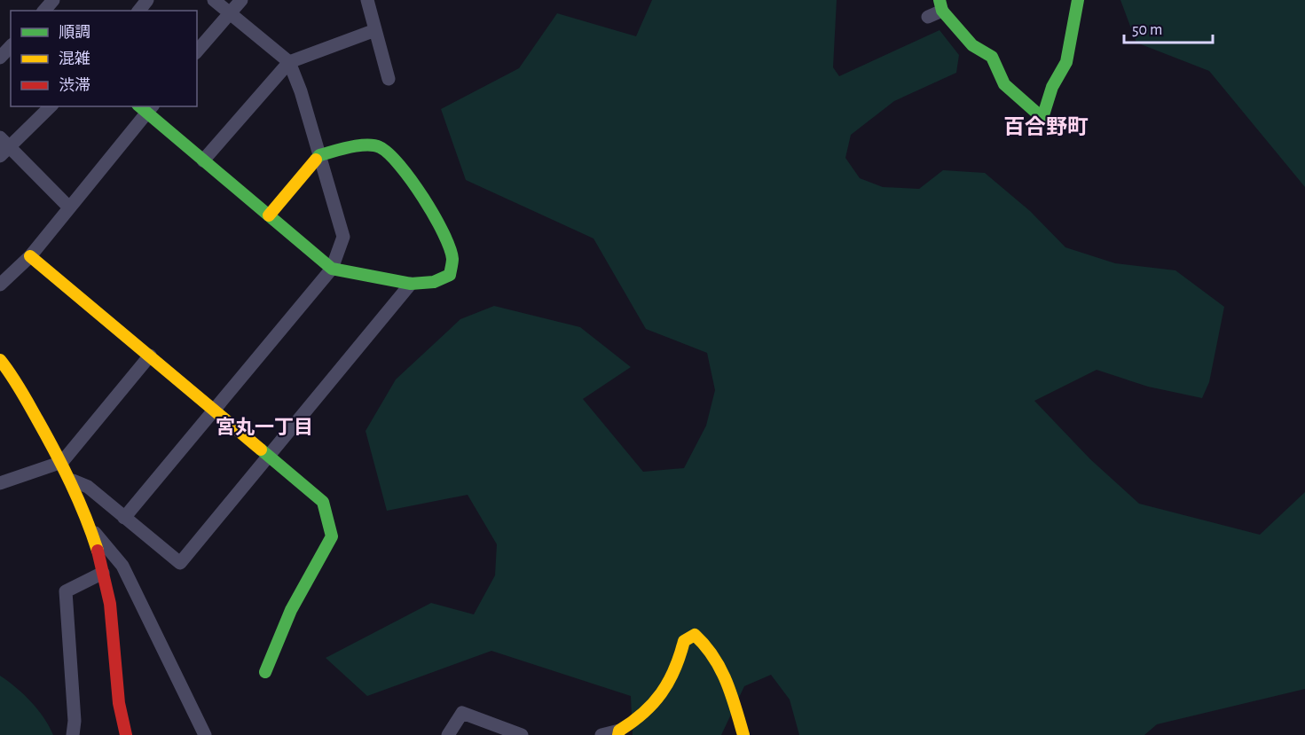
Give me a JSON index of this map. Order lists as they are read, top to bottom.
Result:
{
  "districts": ["百合野町", "宮丸一丁目"],
  "legend": ["順調", "混雑", "渋滞"],
  "scale_bar": "50 m"
}
